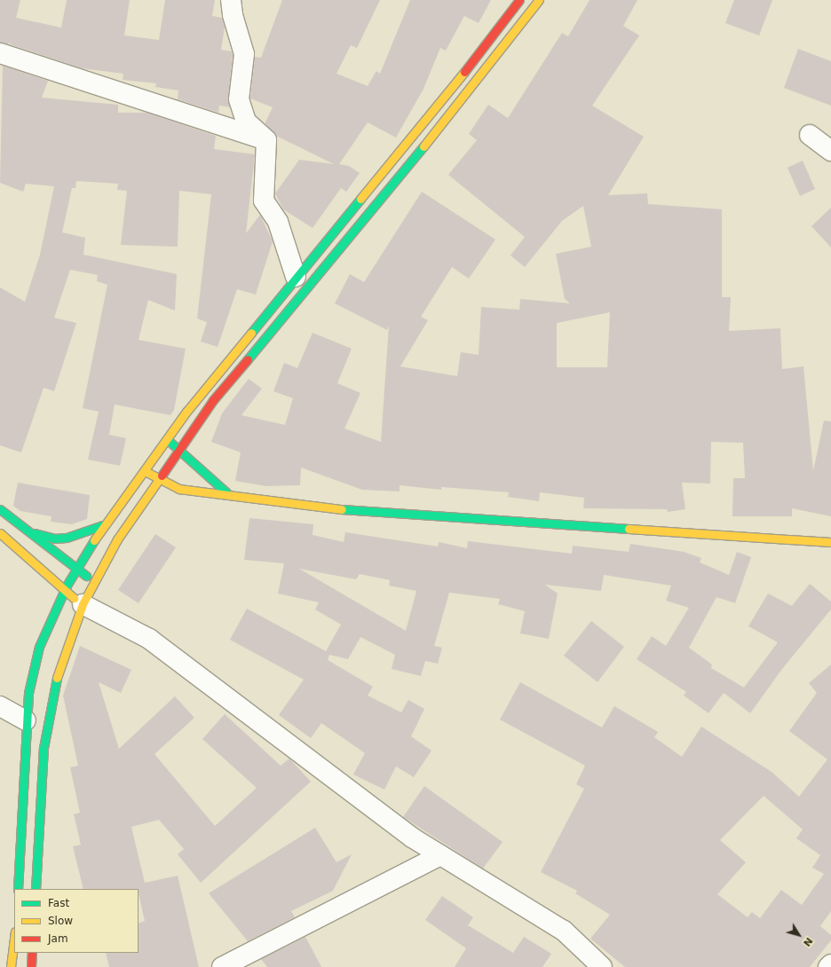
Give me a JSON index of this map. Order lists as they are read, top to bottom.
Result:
{
  "legend": ["Fast", "Slow", "Jam"],
  "north": "bottom right"
}
